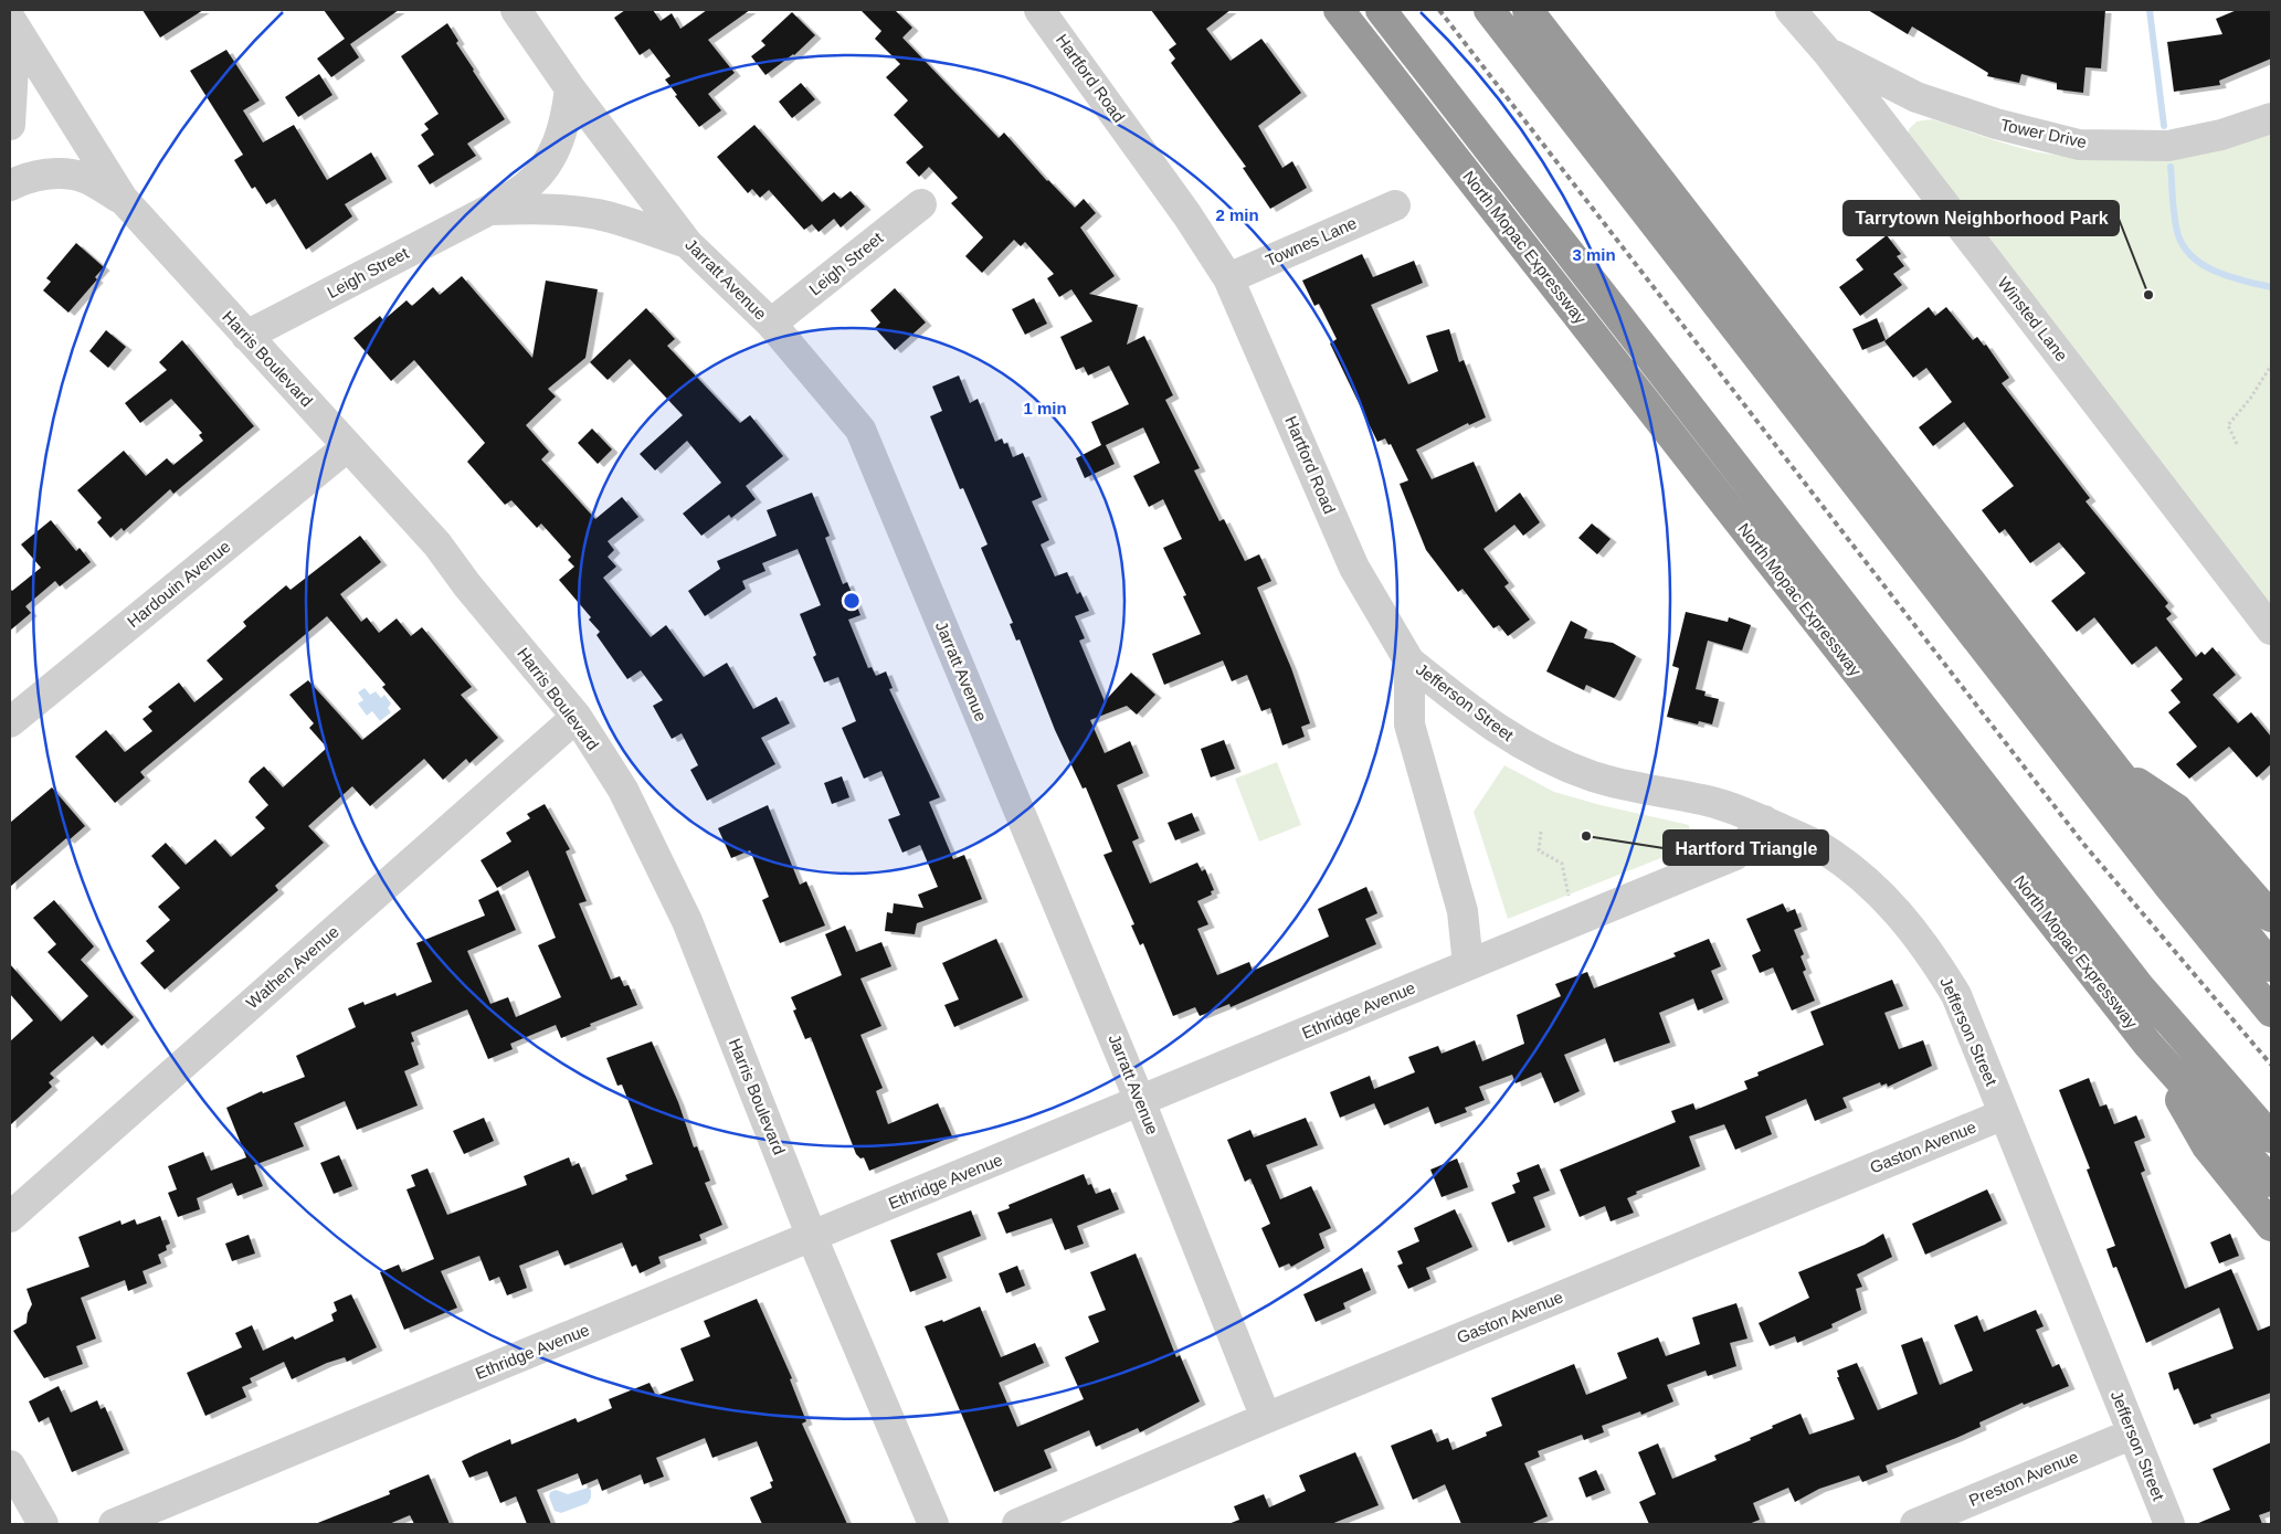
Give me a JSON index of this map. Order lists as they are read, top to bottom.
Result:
{
  "streets": {
    "highway": ["North Mopac Expressway"],
    "street": [
      "Hartford Road",
      "Tower Drive",
      "Townes Lane",
      "Leigh Street",
      "Jarratt Avenue",
      "Winsted Lane",
      "Harris Boulevard",
      "Hardouin Avenue",
      "Jefferson Street",
      "Wathen Avenue",
      "Ethridge Avenue",
      "Gaston Avenue",
      "Preston Avenue"
    ]
  },
  "crossings": [
    ["Hartford Road", "Townes Lane"],
    ["Hartford Road", "Jefferson Street"],
    ["Tower Drive", "Winsted Lane"],
    ["Leigh Street", "Jarratt Avenue"],
    ["Leigh Street", "Harris Boulevard"],
    ["Jarratt Avenue", "Ethridge Avenue"],
    ["Jarratt Avenue", "Gaston Avenue"],
    ["Harris Boulevard", "Hardouin Avenue"],
    ["Harris Boulevard", "Wathen Avenue"],
    ["Harris Boulevard", "Ethridge Avenue"],
    ["Jefferson Street", "Ethridge Avenue"],
    ["Jefferson Street", "Gaston Avenue"],
    ["Jefferson Street", "Preston Avenue"]
  ],
  "places": ["Tarrytown Neighborhood Park", "Hartford Triangle"],
  "rings": ["2 min", "3 min", "1 min"]
}
